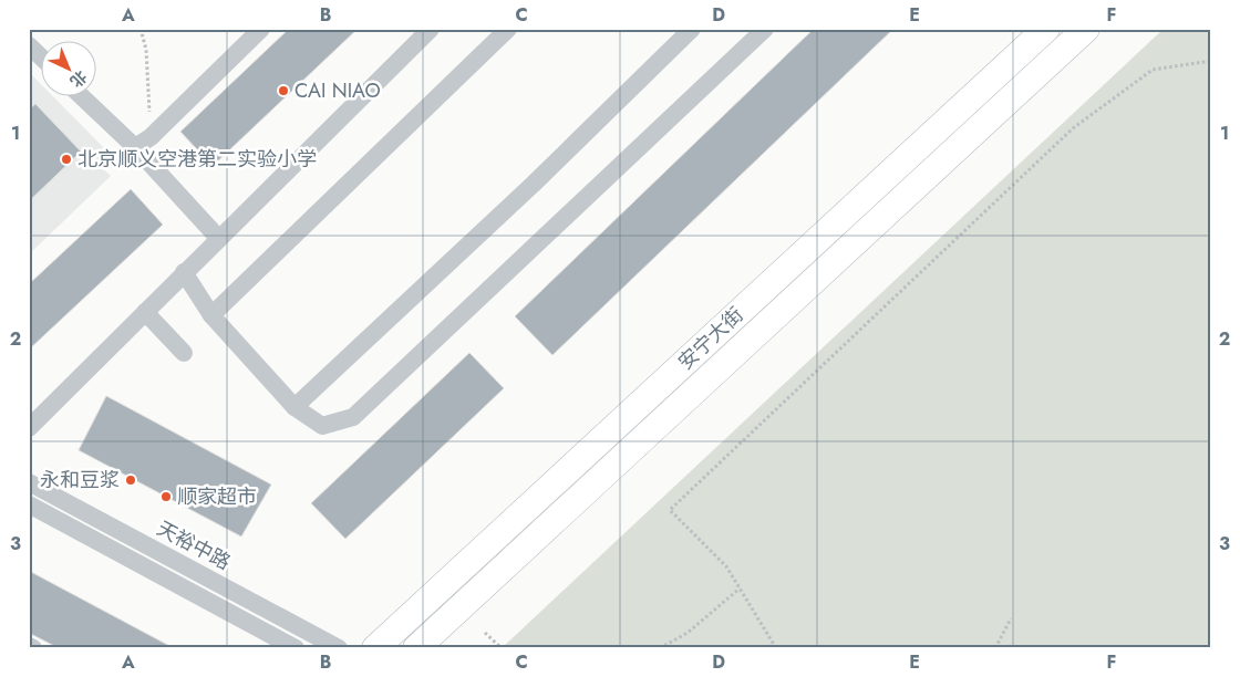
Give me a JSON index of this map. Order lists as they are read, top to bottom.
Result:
{
  "streets": {
    "main road": ["安宁大街"],
    "street": ["天裕中路"]
  },
  "places": [
    "CAI NIAO",
    "北京顺义空港第二实验小学",
    "永和豆浆",
    "顺家超市"
  ],
  "north": "bottom right",
  "grid": {
    "columns": [
      "A",
      "B",
      "C",
      "D",
      "E",
      "F"
    ],
    "rows": ["1", "2", "3"]
  }
}
